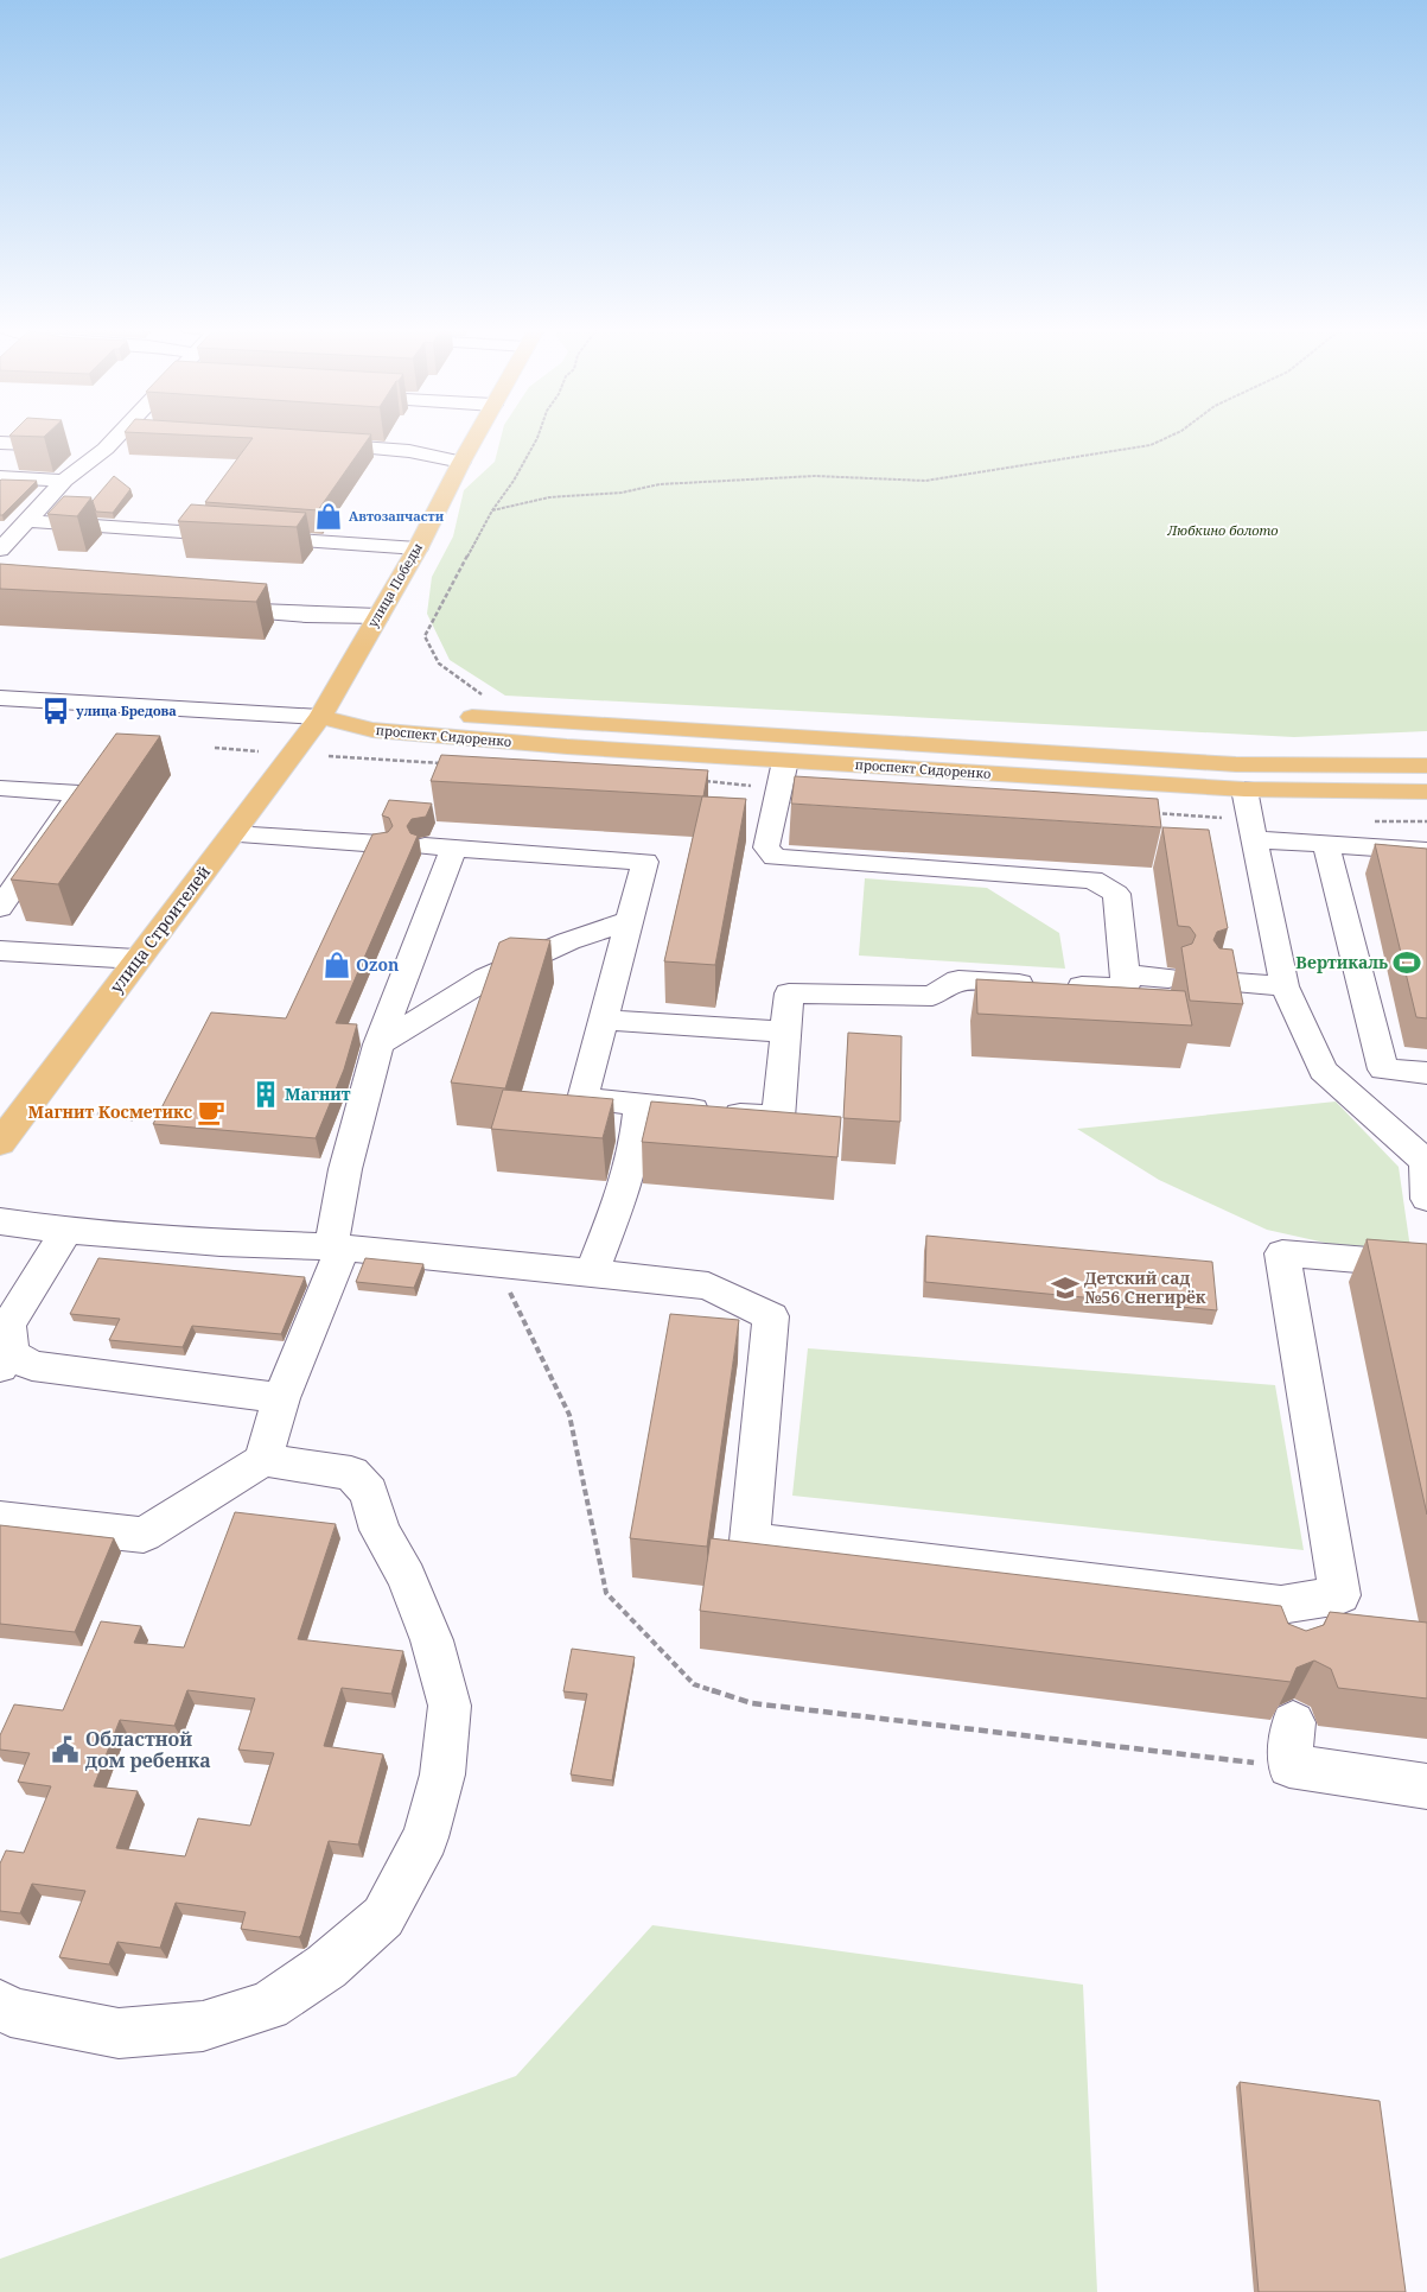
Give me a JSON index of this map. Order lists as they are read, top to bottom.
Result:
{
  "streets": {
    "main road": ["улица Победы", "проспект Сидоренко", "улица Строителей"]
  },
  "crossings": [
    ["улица Победы", "проспект Сидоренко"],
    ["улица Победы", "улица Строителей"],
    ["проспект Сидоренко", "улица Строителей"]
  ],
  "parks": ["Любкино болото"],
  "places": {
    "shop": ["Автозапчасти", "Ozon"],
    "bus stop": ["улица Бредова"],
    "sports": ["Вертикаль"],
    "building": ["Магнит"],
    "cafe": ["Магнит Косметикс"],
    "school or university": ["Детский сад №56 Снегирёк"],
    "public building": ["Областной дом ребенка"]
  }
}
